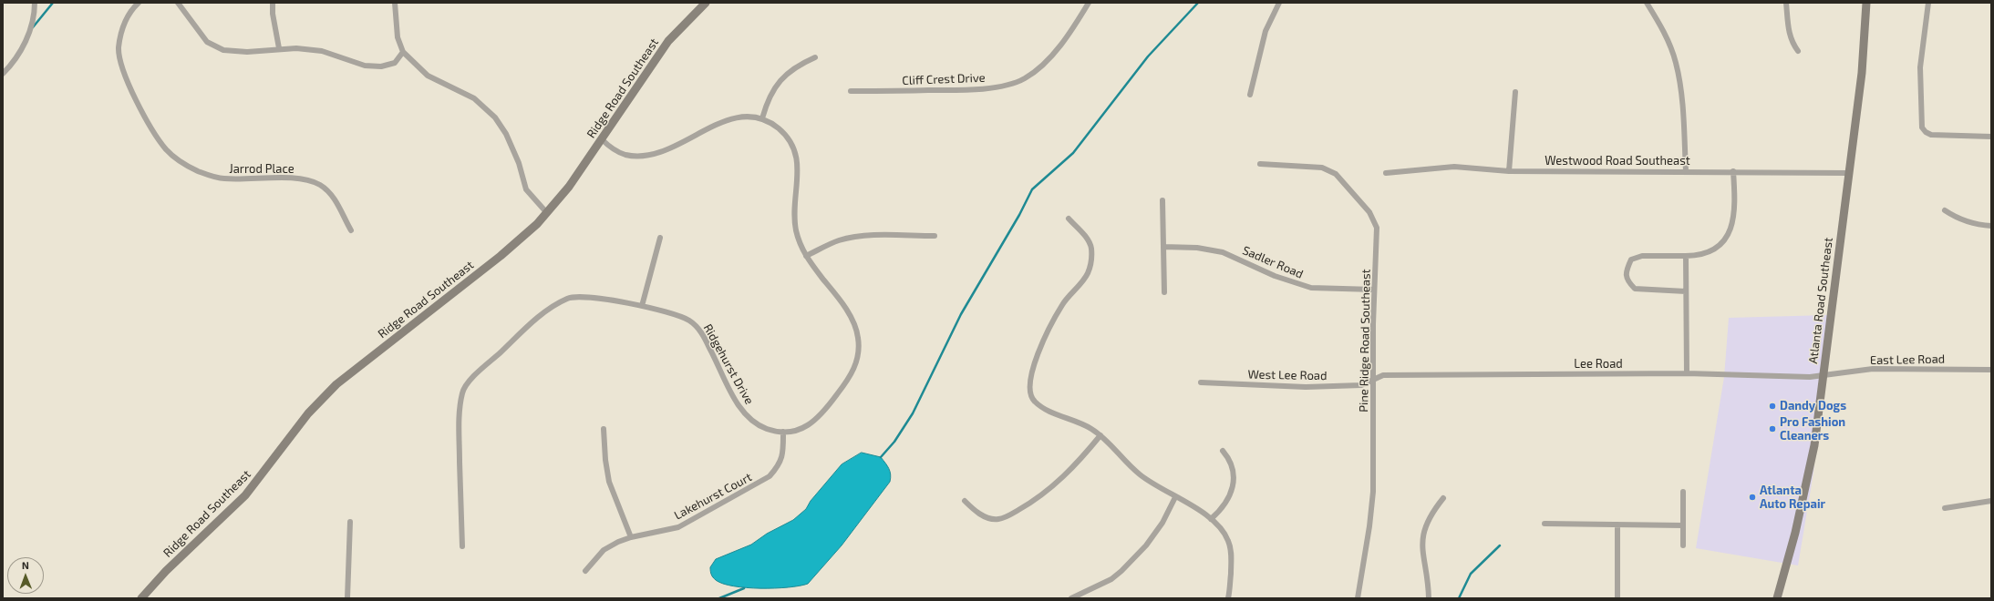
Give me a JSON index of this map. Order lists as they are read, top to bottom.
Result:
{
  "streets": {
    "street": [
      "Cliff Crest Drive",
      "Ridge Road Southeast",
      "Westwood Road Southeast",
      "Jarrod Place",
      "Sadler Road",
      "Atlanta Road Southeast",
      "Pine Ridge Road Southeast",
      "East Lee Road",
      "Ridgehurst Drive",
      "Lee Road",
      "West Lee Road",
      "Lakehurst Court"
    ]
  },
  "crossings": [
    ["Ridge Road Southeast", "Ridgehurst Drive"],
    ["Westwood Road Southeast", "Atlanta Road Southeast"],
    ["Sadler Road", "Pine Ridge Road Southeast"],
    ["Atlanta Road Southeast", "East Lee Road"],
    ["Atlanta Road Southeast", "Lee Road"],
    ["Pine Ridge Road Southeast", "Lee Road"],
    ["Pine Ridge Road Southeast", "West Lee Road"],
    ["East Lee Road", "Lee Road"],
    ["Ridgehurst Drive", "Lakehurst Court"],
    ["Lee Road", "West Lee Road"]
  ],
  "places": ["Dandy Dogs", "Pro Fashion Cleaners", "Atlanta Auto Repair"],
  "north": "top"
}
